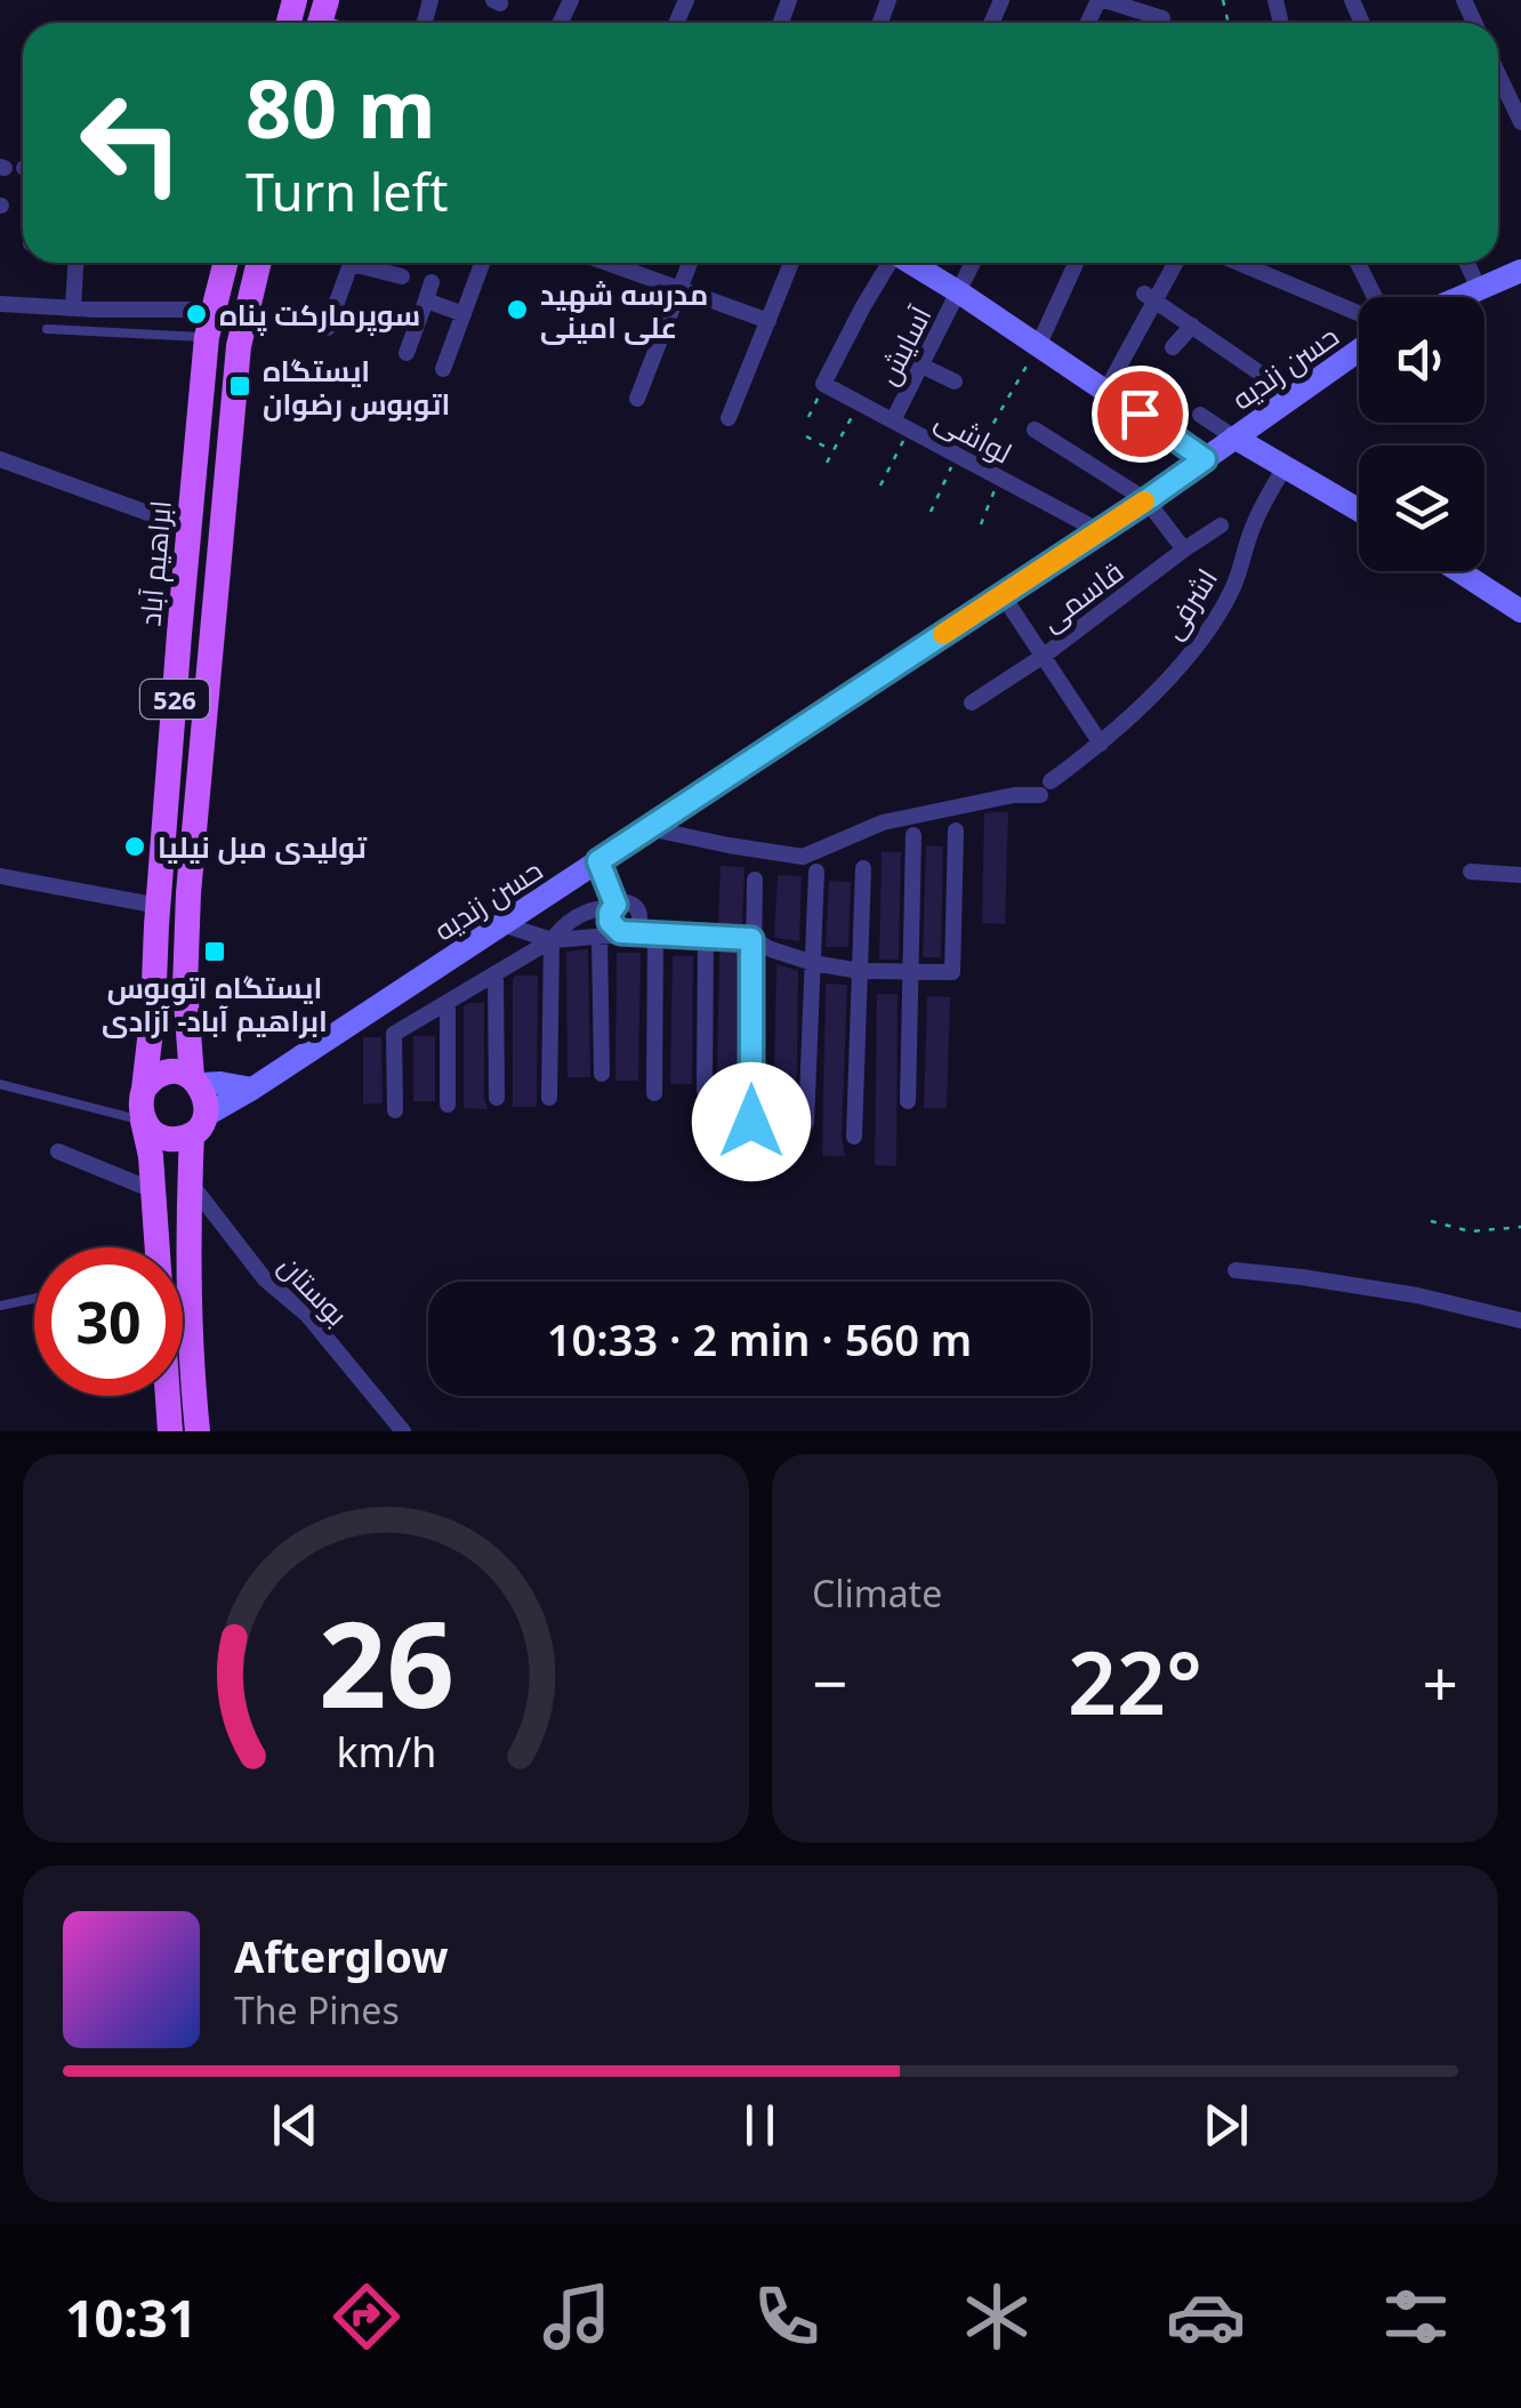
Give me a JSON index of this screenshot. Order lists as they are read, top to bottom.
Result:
{
  "streets": {
    "main road": ["ابراهیم آباد", "526"],
    "street": [
      "آسایش",
      "حسن زندیه",
      "لواشی",
      "قاسمی",
      "اشرفی",
      "بوستان"
    ]
  },
  "crossings": [
    ["آسایش", "لواشی"],
    ["حسن زندیه", "لواشی"],
    ["حسن زندیه", "ابراهیم آباد"],
    ["حسن زندیه", "اشرفی"],
    ["حسن زندیه", "526"],
    ["ابراهیم آباد", "526"]
  ],
  "places": {
    "other": ["مدرسه شهید علی امینی", "سوپرمارکت پناه", "تولیدی مبل نیلیا"],
    "transit": ["ایستگاه اتوبوس رضوان", "ایستگاه اتوبوس ابراهیم آباد- آزادی"]
  },
  "page": {
    "turn": ["80 m", "Turn left"],
    "limit": "30",
    "trip": "10:33 · 2 min · 560 m",
    "tile": "Climate",
    "heat": ["−", "22°", "+"],
    "song": ["Afterglow", "The Pines"],
    "tabs": "10:31",
    "gauge": ["26", "km/h"]
  }
}
